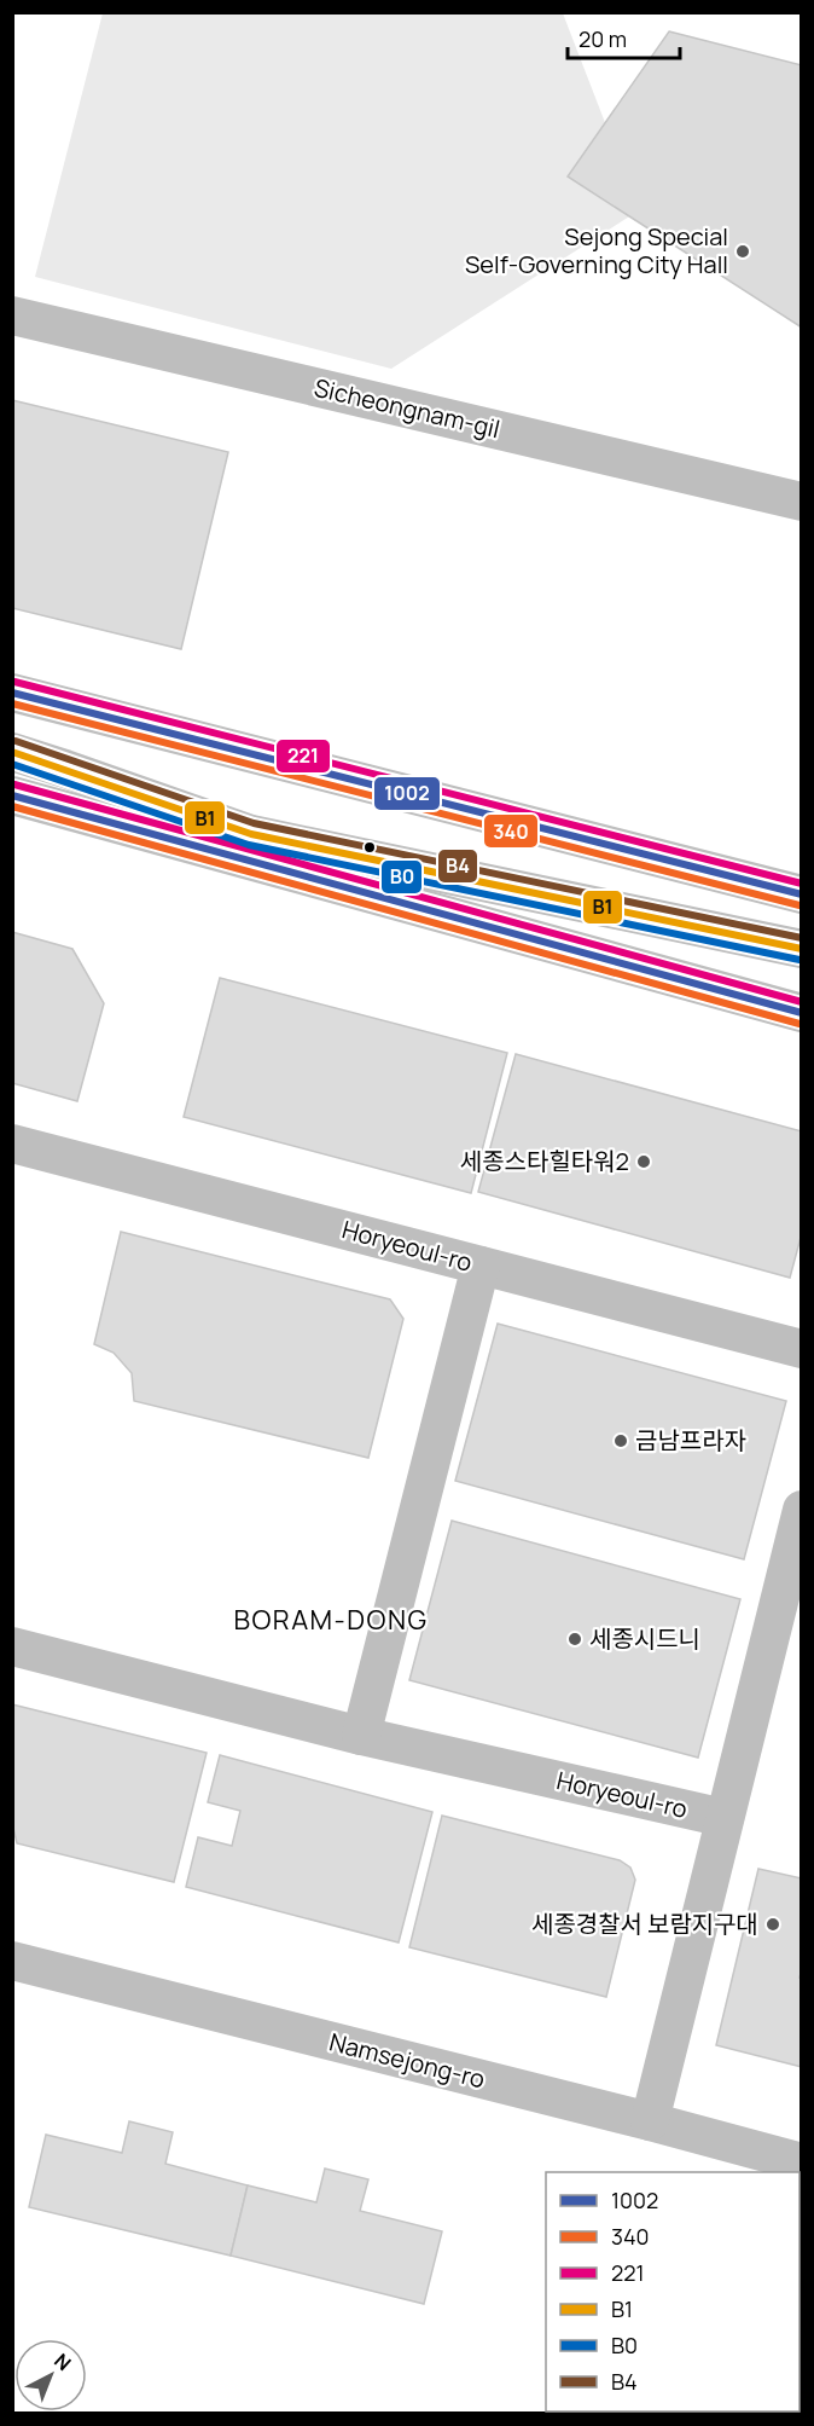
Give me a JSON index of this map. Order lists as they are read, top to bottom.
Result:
{
  "streets": {
    "street": ["Sicheongnam-gil", "Horyeoul-ro", "Namsejong-ro"]
  },
  "districts": ["BORAM-DONG"],
  "places": [
    "Sejong Special Self-Governing City Hall",
    "세종스타힐타워2",
    "금남프라자",
    "세종시드니",
    "세종경찰서 보람지구대"
  ],
  "lines": [
    "transit line 221",
    "transit line 1002",
    "transit line 340",
    "transit line B4",
    "transit line B1",
    "transit line B0"
  ],
  "legend": [
    "1002",
    "340",
    "221",
    "B1",
    "B0",
    "B4"
  ],
  "scale_bar": "20 m",
  "north": "top right"
}
